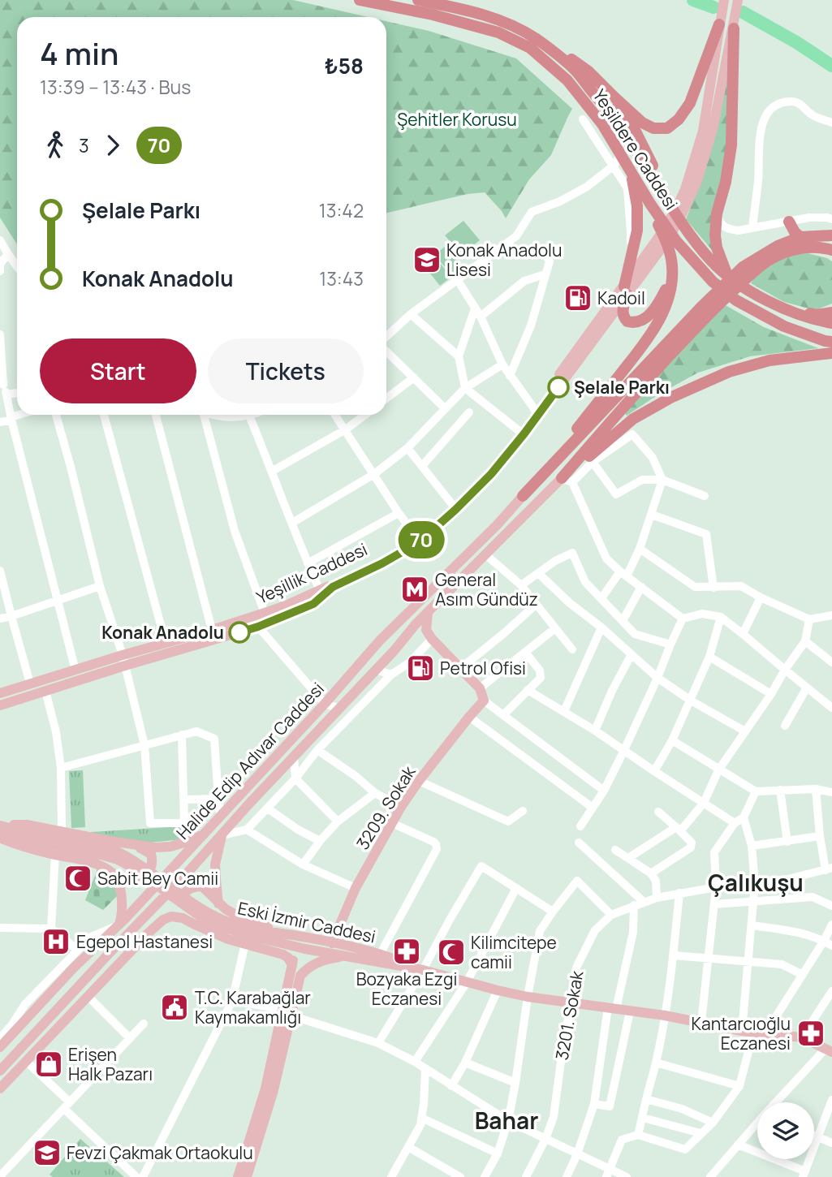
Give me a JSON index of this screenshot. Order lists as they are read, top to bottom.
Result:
{
  "streets": {
    "highway": ["Yeşildere Caddesi"],
    "main road": [
      "Yeşillik Caddesi",
      "Halide Edip Adıvar Caddesi",
      "3209. Sokak",
      "Eski İzmir Caddesi"
    ],
    "street": ["3201. Sokak"]
  },
  "crossings": [
    ["3209. Sokak", "Eski İzmir Caddesi"],
    ["Eski İzmir Caddesi", "3201. Sokak"]
  ],
  "districts": ["Çalıkuşu", "Bahar"],
  "parks": ["Şehitler Korusu"],
  "places": {
    "school or university": ["Konak Anadolu Lisesi", "Fevzi Çakmak Ortaokulu"],
    "fuel station": ["Kadoil", "Petrol Ofisi"],
    "other": ["Şelale Parkı", "Konak Anadolu"],
    "metro station": ["General Asım Gündüz"],
    "mosque": ["Sabit Bey Camii", "Kilimcitepe camii"],
    "hospital": ["Egepol Hastanesi"],
    "pharmacy": ["Bozyaka Ezgi Eczanesi", "Kantarcıoğlu Eczanesi"],
    "public building": ["T.C. Karabağlar Kaymakamlığı"],
    "shop": ["Erişen Halk Pazarı"]
  },
  "lines": ["bus line 70"],
  "page": {
    "on_map": "70",
    "heading": ["4 min", "13:39 – 13:43 · Bus", "₺58"],
    "legs": ["3", "70"],
    "list": [
      {
        "name": "Şelale Parkı",
        "value": "13:42"
      },
      {
        "name": "Konak Anadolu",
        "value": "13:43"
      }
    ],
    "buttons": ["Start", "Tickets"]
  }
}
